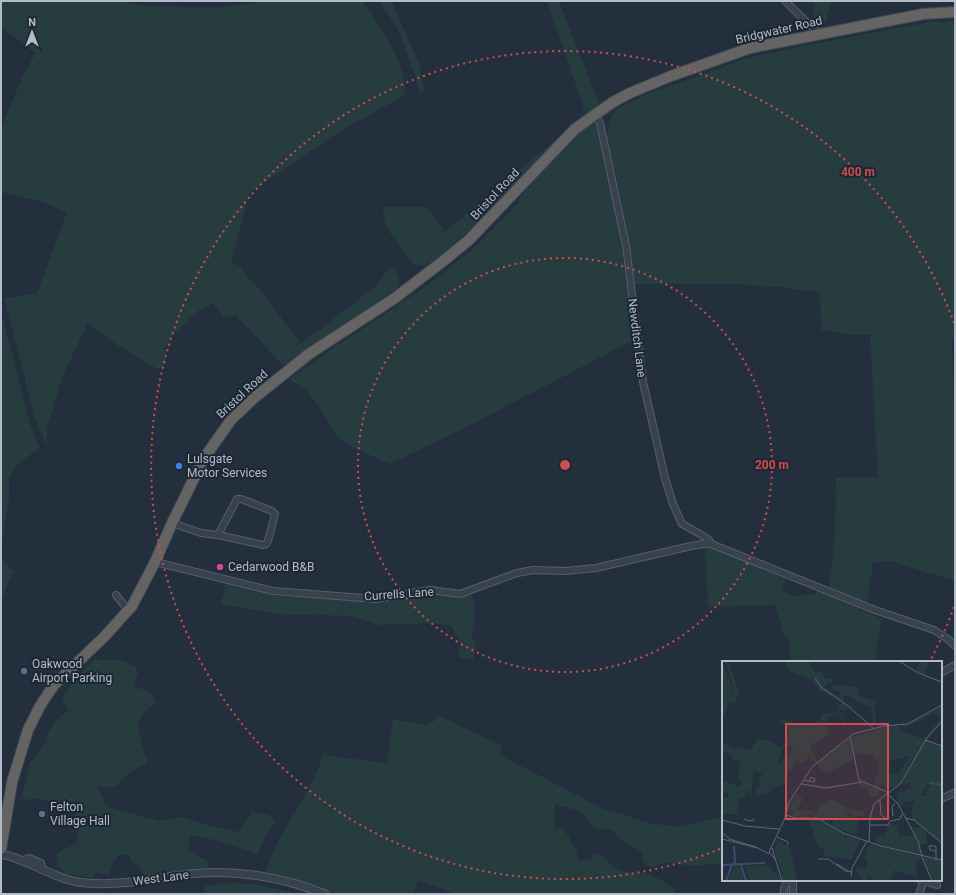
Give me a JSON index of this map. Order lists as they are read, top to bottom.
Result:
{
  "streets": {
    "highway": ["Bridgwater Road", "Bristol Road"],
    "street": ["Newditch Lane", "Currells Lane", "West Lane"]
  },
  "crossings": [
    ["Bridgwater Road", "Bristol Road"],
    ["Bridgwater Road", "Newditch Lane"],
    ["Bristol Road", "Newditch Lane"],
    ["Bristol Road", "Currells Lane"],
    ["Newditch Lane", "Currells Lane"]
  ],
  "places": [
    "Lulsgate Motor Services",
    "Cedarwood B&B",
    "Oakwood Airport Parking",
    "Felton Village Hall"
  ],
  "north": "top",
  "rings": ["400 m", "200 m"]
}
